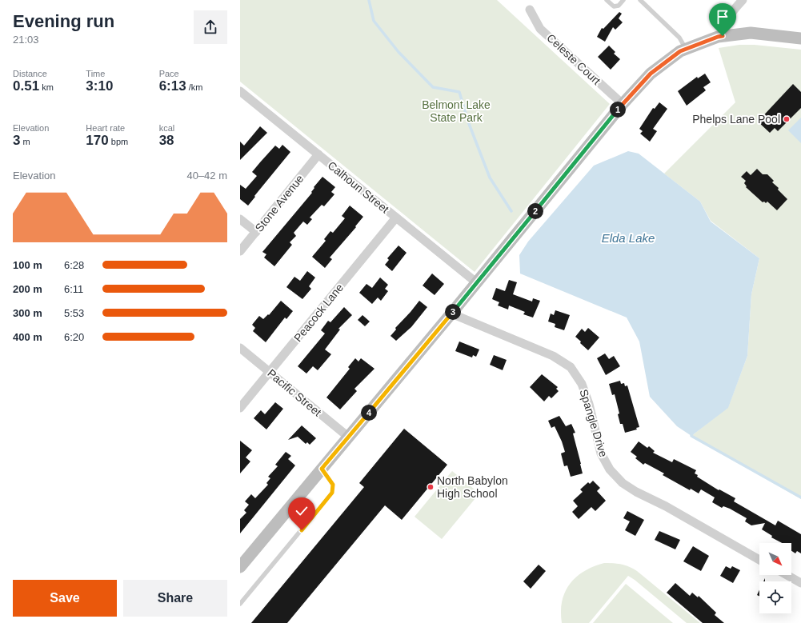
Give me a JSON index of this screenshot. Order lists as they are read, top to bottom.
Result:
{
  "streets": {
    "street": [
      "Celeste Court",
      "Calhoun Street",
      "Stone Avenue",
      "Peacock Lane",
      "Pacific Street",
      "Spangle Drive"
    ]
  },
  "crossings": [
    ["Calhoun Street", "Stone Avenue"],
    ["Calhoun Street", "Peacock Lane"],
    ["Peacock Lane", "Pacific Street"]
  ],
  "water": ["Elda Lake"],
  "parks": ["Belmont Lake State Park"],
  "places": ["Phelps Lane Pool", "North Babylon High School"],
  "north": "bottom right",
  "page": {
    "heading": ["Evening run", "21:03"],
    "stats": [
      ["Distance", "0.51 km"],
      ["Time", "3:10"],
      ["Pace", "6:13 /km"],
      ["Elevation", "3 m"],
      ["Heart rate", "170 bpm"],
      ["kcal", "38"]
    ],
    "pins": [
      "1",
      "2",
      "3",
      "4"
    ],
    "chart": ["Elevation", "40–42 m"],
    "list": [
      {
        "name": "100 m",
        "note": "6:28"
      },
      {
        "name": "200 m",
        "note": "6:11"
      },
      {
        "name": "300 m",
        "note": "5:53"
      },
      {
        "name": "400 m",
        "note": "6:20"
      }
    ],
    "buttons": ["Save", "Share"]
  }
}
